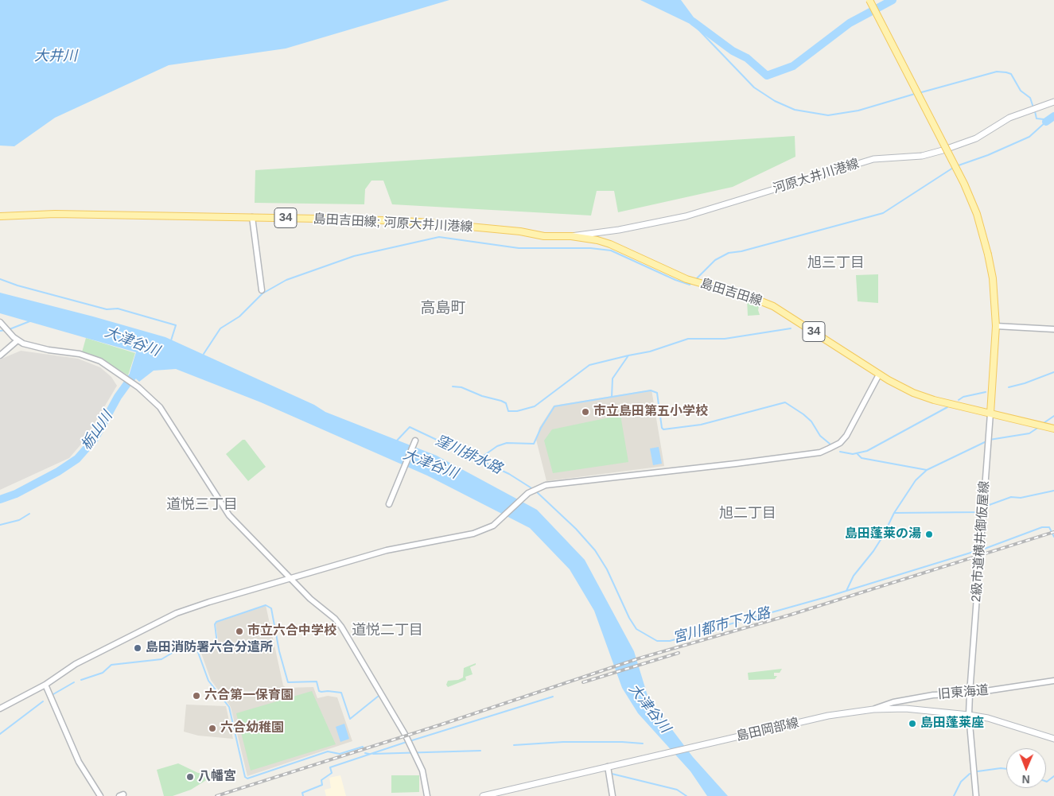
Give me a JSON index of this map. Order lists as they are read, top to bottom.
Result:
{
  "streets": {
    "main road": [
      "河原大井川港線",
      "34",
      "島田吉田線; 河原大井川港線",
      "島田吉田線",
      "島田岡部線"
    ],
    "street": ["2級市道横井御仮屋線", "旧東海道"]
  },
  "crossings": [
    ["河原大井川港線", "島田吉田線; 河原大井川港線"],
    ["河原大井川港線", "島田吉田線"],
    ["島田吉田線; 河原大井川港線", "島田吉田線"],
    ["島田吉田線", "2級市道横井御仮屋線"],
    ["2級市道横井御仮屋線", "旧東海道"],
    ["2級市道横井御仮屋線", "島田岡部線"],
    ["旧東海道", "島田岡部線"]
  ],
  "districts": [
    "旭三丁目",
    "高島町",
    "道悦三丁目",
    "旭二丁目",
    "道悦二丁目"
  ],
  "water": [
    "大井川",
    "大津谷川",
    "栃山川",
    "窪川排水路",
    "宮川都市下水路"
  ],
  "places": [
    "市立島田第五小学校",
    "島田蓬莱の湯",
    "市立六合中学校",
    "島田消防署六合分遣所",
    "六合第一保育園",
    "島田蓬莱座",
    "六合幼稚園",
    "八幡宮"
  ],
  "north": "bottom"
}
